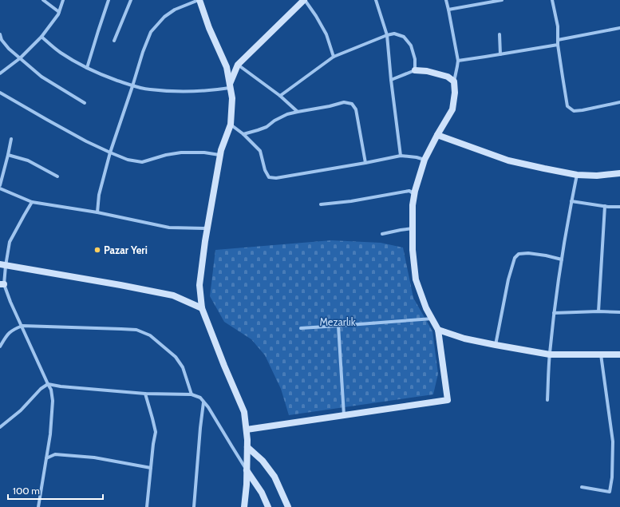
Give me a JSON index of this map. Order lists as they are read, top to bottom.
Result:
{
  "parks": ["Mezarlık"],
  "places": ["Pazar Yeri"],
  "scale_bar": "100 m"
}
